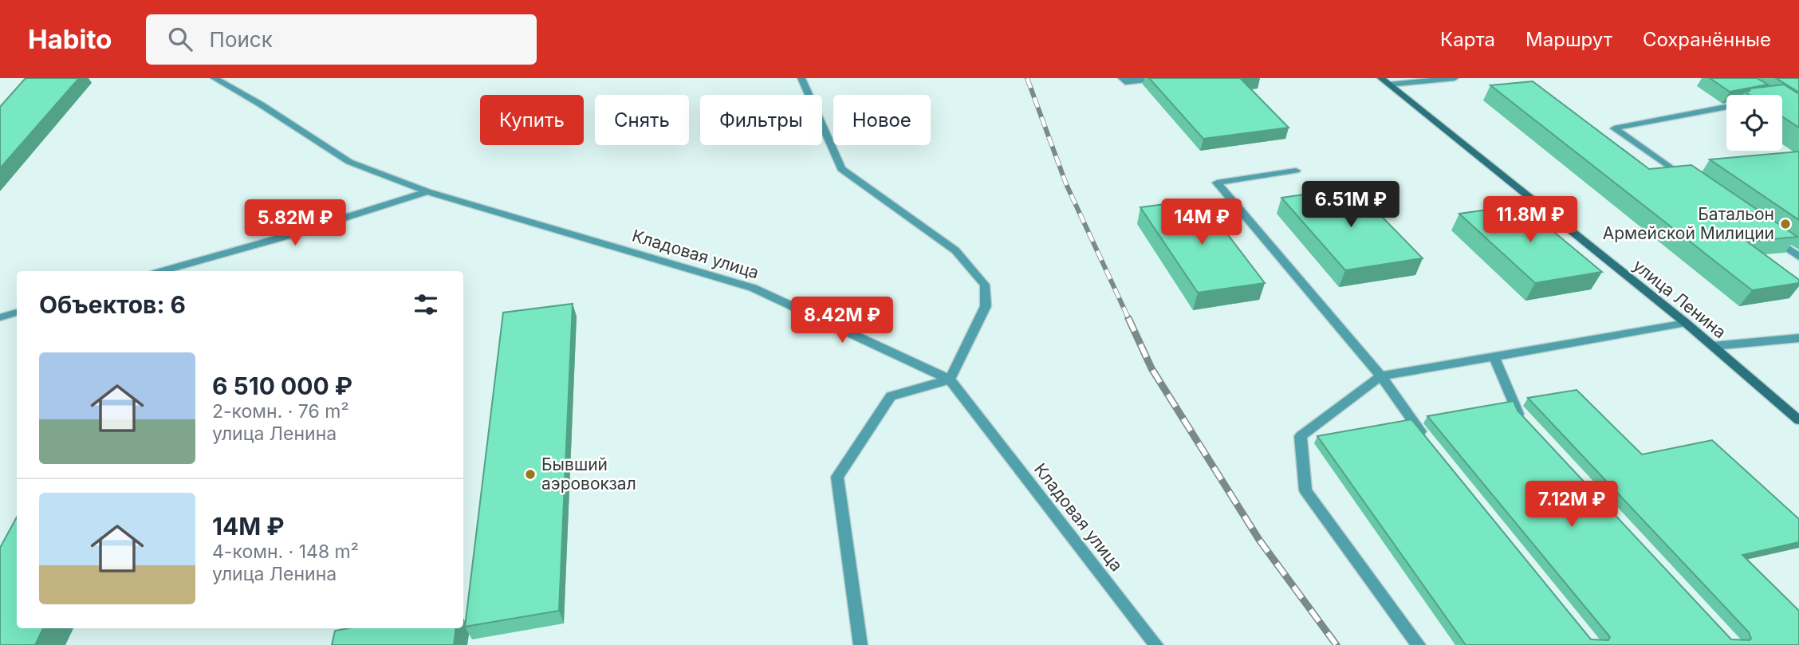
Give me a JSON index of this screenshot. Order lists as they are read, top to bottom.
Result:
{
  "streets": {
    "main road": ["улица Ленина"],
    "street": ["Кладовая улица"]
  },
  "places": ["Батальон Армейской Милиции", "Бывший аэровокзал"],
  "page": {
    "header": "Habito",
    "search": "Поиск",
    "nav": ["Карта", "Маршрут", "Сохранённые"],
    "chip": [
      "Купить",
      "Снять",
      "Фильтры",
      "Новое"
    ],
    "price": [
      "6.51M ₽",
      "11.8M ₽",
      "14M ₽",
      "5.82M ₽",
      "8.42M ₽",
      "7.12M ₽"
    ],
    "heading": "Объектов: 6",
    "list": [
      {
        "name": "6 510 000 ₽",
        "note": "2-комн. · 76 m² · улица Ленина"
      },
      {
        "name": "14M ₽",
        "note": "4-комн. · 148 m² · улица Ленина"
      }
    ]
  }
}
